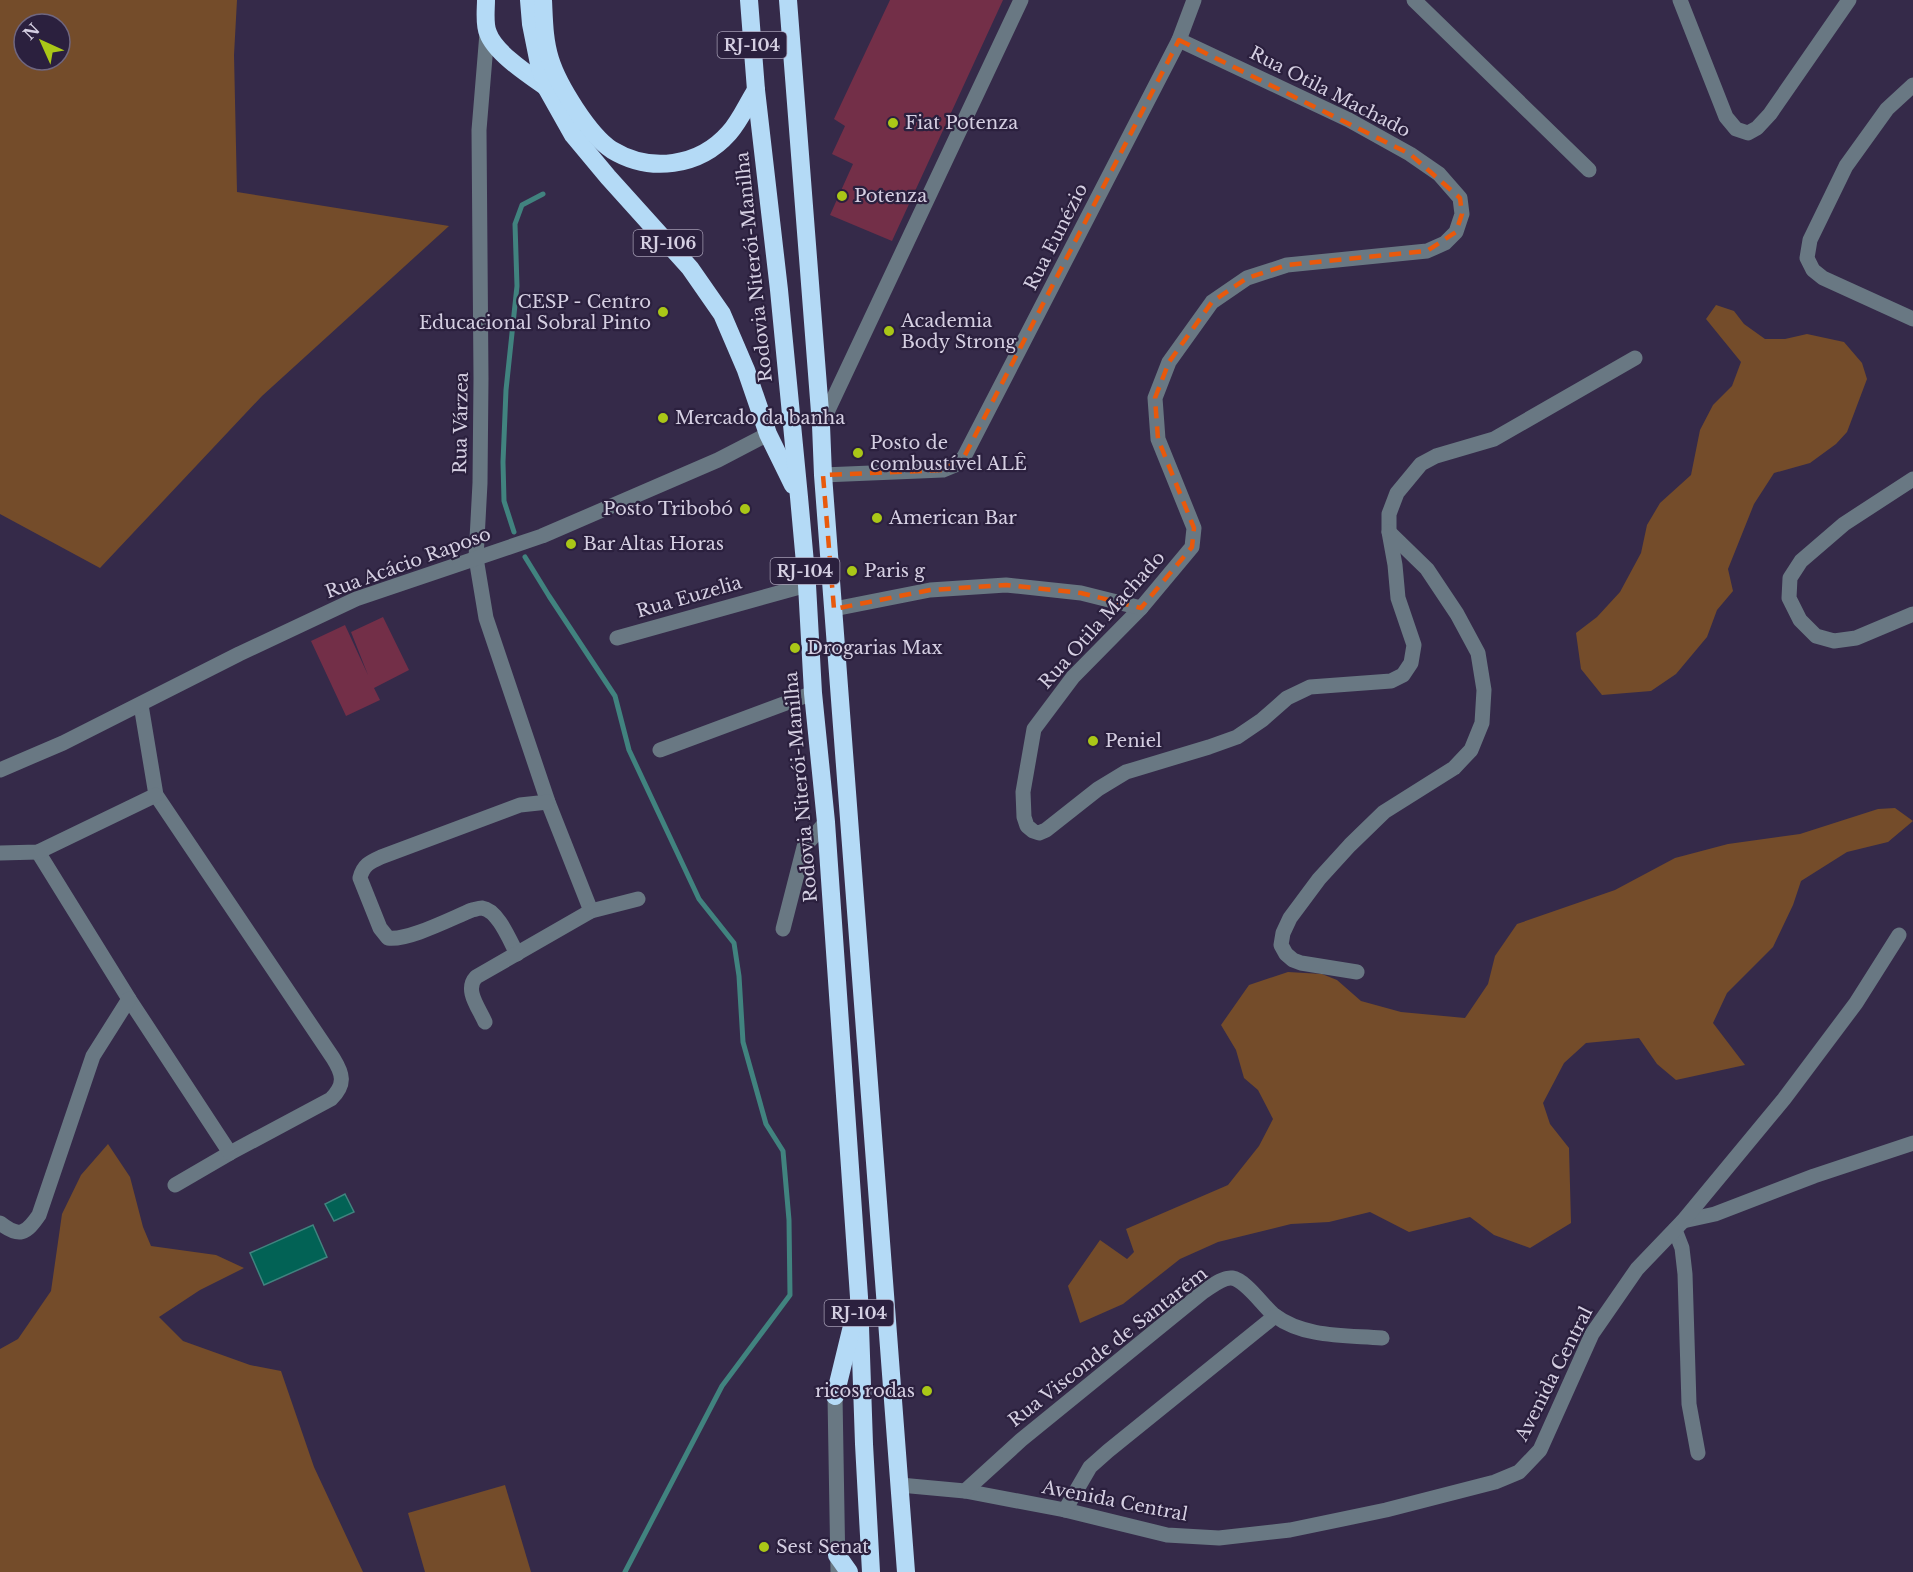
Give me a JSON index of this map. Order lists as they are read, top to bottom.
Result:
{
  "streets": {
    "highway": ["RJ-104", "RJ-106", "Rodovia Niterói-Manilha"],
    "street": [
      "Rua Otila Machado",
      "Rua Eunézio",
      "Rua Várzea",
      "Rua Acácio Raposo",
      "Rua Euzelia",
      "Rua Visconde de Santarém",
      "Avenida Central"
    ]
  },
  "crossings": [
    ["RJ-104", "Rua Eunézio"],
    ["RJ-104", "Avenida Central"],
    ["Rua Otila Machado", "Rua Eunézio"],
    ["RJ-106", "Rodovia Niterói-Manilha"],
    ["RJ-106", "Rua Acácio Raposo"],
    ["Rodovia Niterói-Manilha", "Rua Euzelia"],
    ["Rua Várzea", "Rua Acácio Raposo"],
    ["Rua Visconde de Santarém", "Avenida Central"]
  ],
  "places": [
    "Fiat Potenza",
    "Potenza",
    "CESP - Centro Educacional Sobral Pinto",
    "Academia Body Strong",
    "Mercado da banha",
    "Posto de combustível ALÊ",
    "Posto Tribobó",
    "American Bar",
    "Bar Altas Horas",
    "Paris g",
    "Drogarias Max",
    "Peniel",
    "ricos rodas",
    "Sest Senat"
  ],
  "north": "top left"
}
